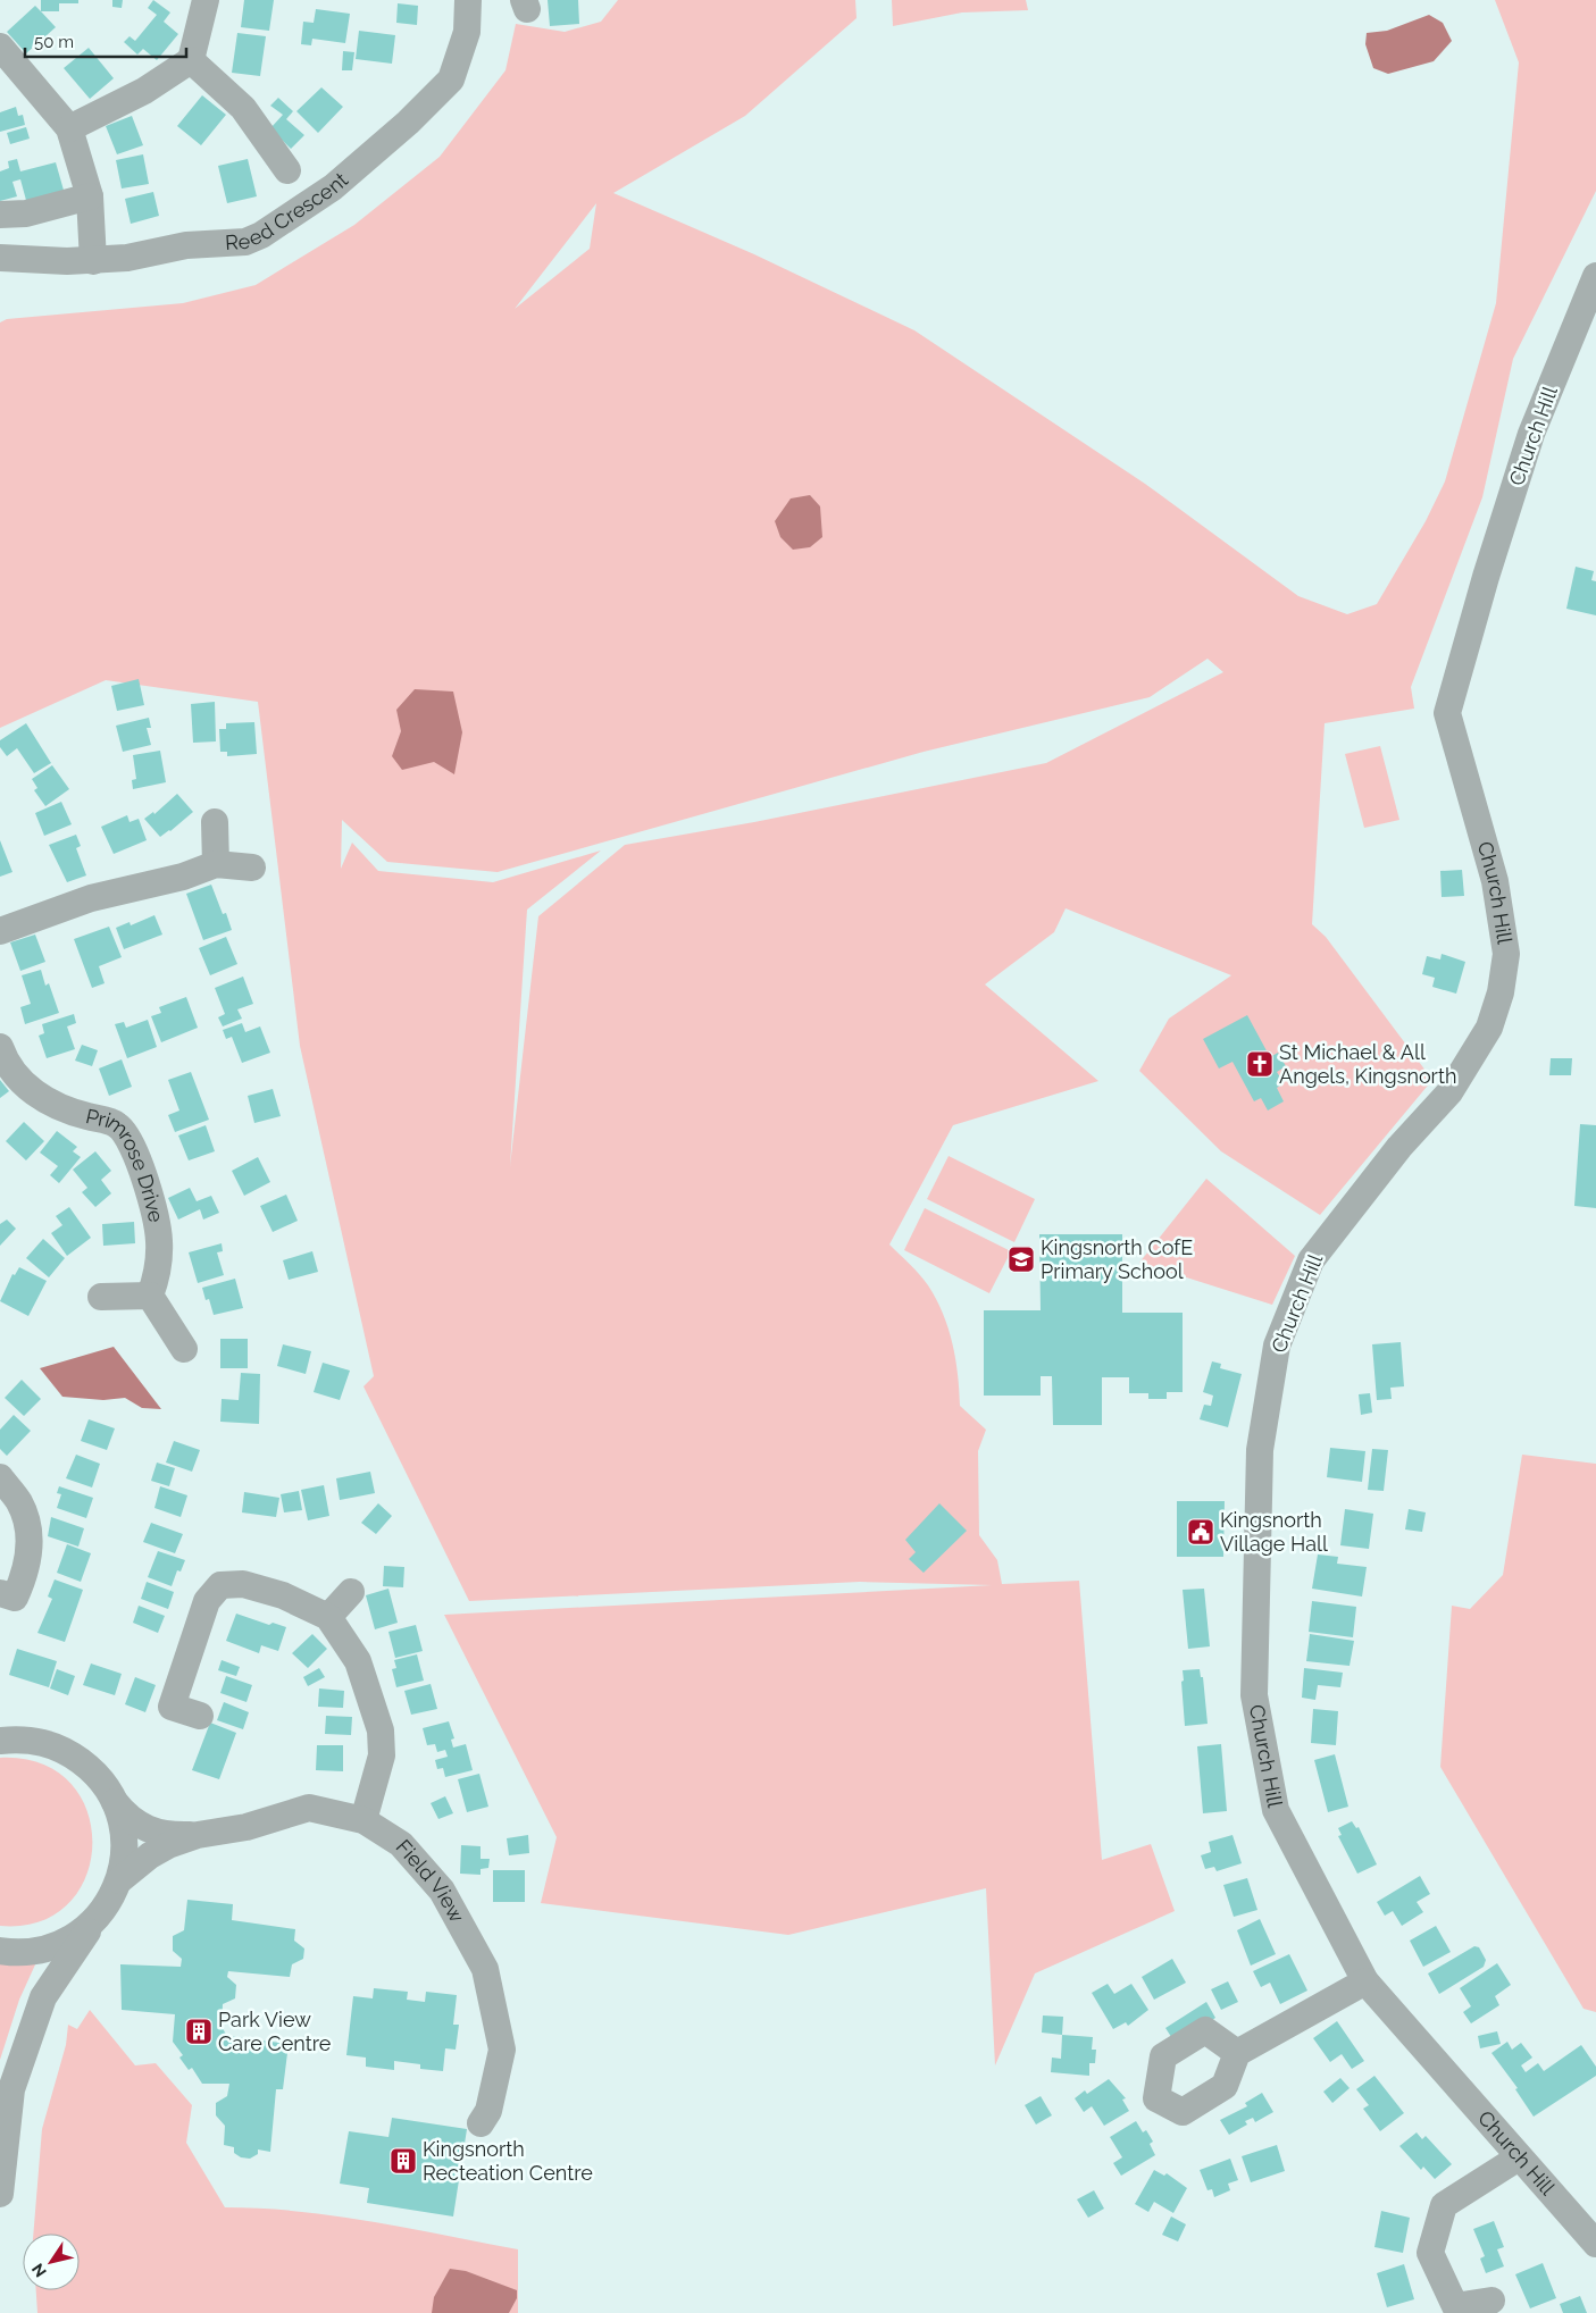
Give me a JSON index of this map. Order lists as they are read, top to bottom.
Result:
{
  "streets": {
    "street": [
      "Reed Crescent",
      "Church Hill",
      "Primrose Drive",
      "Field View"
    ]
  },
  "places": {
    "church": ["St Michael & All Angels, Kingsnorth"],
    "school or university": ["Kingsnorth CofE Primary School"],
    "public building": ["Kingsnorth Village Hall"],
    "building": ["Park View Care Centre", "Kingsnorth Recteation Centre"]
  },
  "scale_bar": "50 m",
  "north": "bottom left"
}
